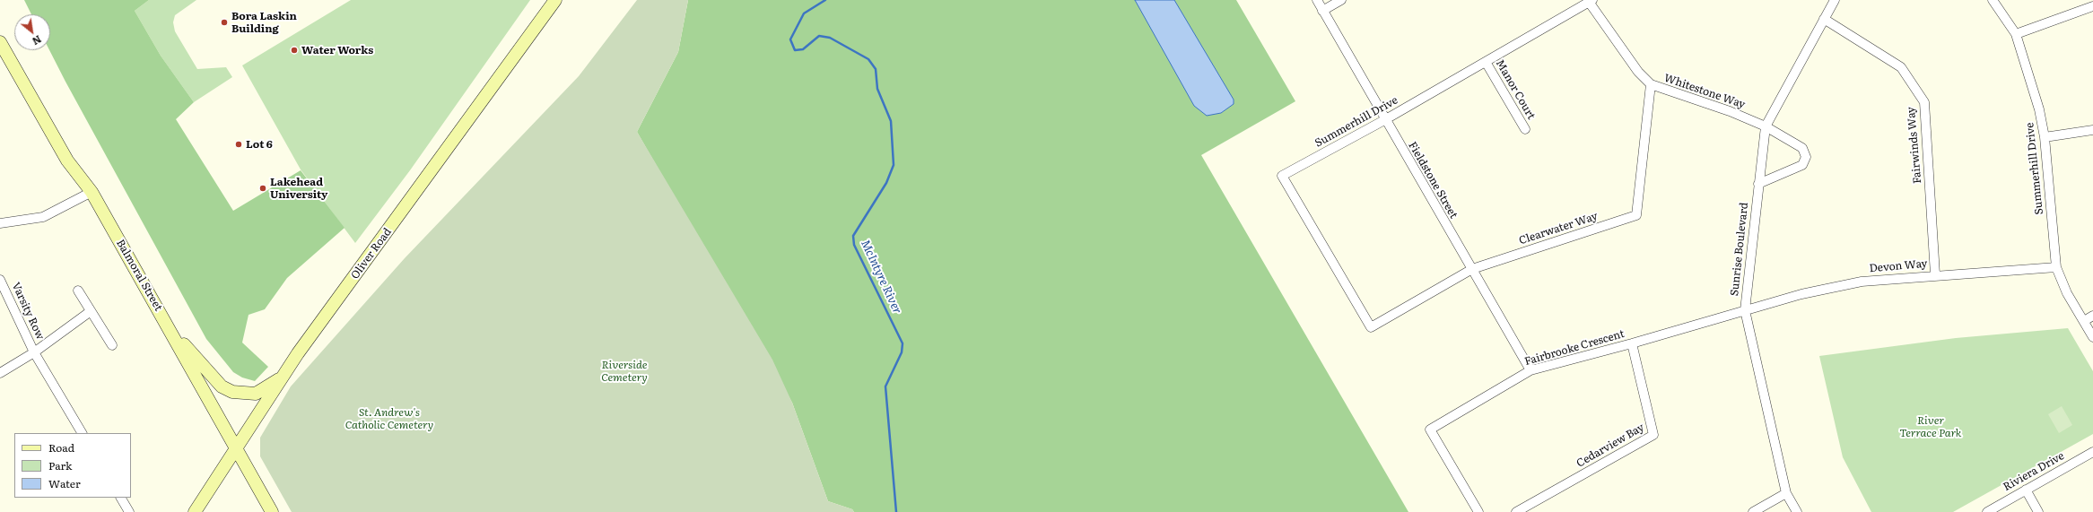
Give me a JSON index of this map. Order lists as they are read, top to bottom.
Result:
{
  "streets": {
    "main road": ["Oliver Road", "Balmoral Street"],
    "street": [
      "Manor Court",
      "Whitestone Way",
      "Summerhill Drive",
      "Fairwinds Way",
      "Fieldstone Street",
      "Clearwater Way",
      "Sunrise Boulevard",
      "Devon Way",
      "Varsity Row",
      "Fairbrooke Crescent",
      "Cedarview Bay",
      "Riviera Drive"
    ]
  },
  "crossings": [
    ["Manor Court", "Summerhill Drive"],
    ["Whitestone Way", "Summerhill Drive"],
    ["Whitestone Way", "Clearwater Way"],
    ["Whitestone Way", "Sunrise Boulevard"],
    ["Summerhill Drive", "Fieldstone Street"],
    ["Summerhill Drive", "Clearwater Way"],
    ["Summerhill Drive", "Devon Way"],
    ["Fairwinds Way", "Sunrise Boulevard"],
    ["Fairwinds Way", "Devon Way"],
    ["Fieldstone Street", "Clearwater Way"],
    ["Fieldstone Street", "Fairbrooke Crescent"],
    ["Sunrise Boulevard", "Devon Way"],
    ["Sunrise Boulevard", "Fairbrooke Crescent"],
    ["Oliver Road", "Balmoral Street"],
    ["Devon Way", "Fairbrooke Crescent"],
    ["Fairbrooke Crescent", "Cedarview Bay"]
  ],
  "water": ["McIntyre River"],
  "parks": ["Riverside Cemetery", "St. Andrew's Catholic Cemetery", "River Terrace Park"],
  "places": [
    "Bora Laskin Building",
    "Water Works",
    "Lot 6",
    "Lakehead University"
  ],
  "legend": ["Road", "Park", "Water"],
  "north": "bottom right"
}
